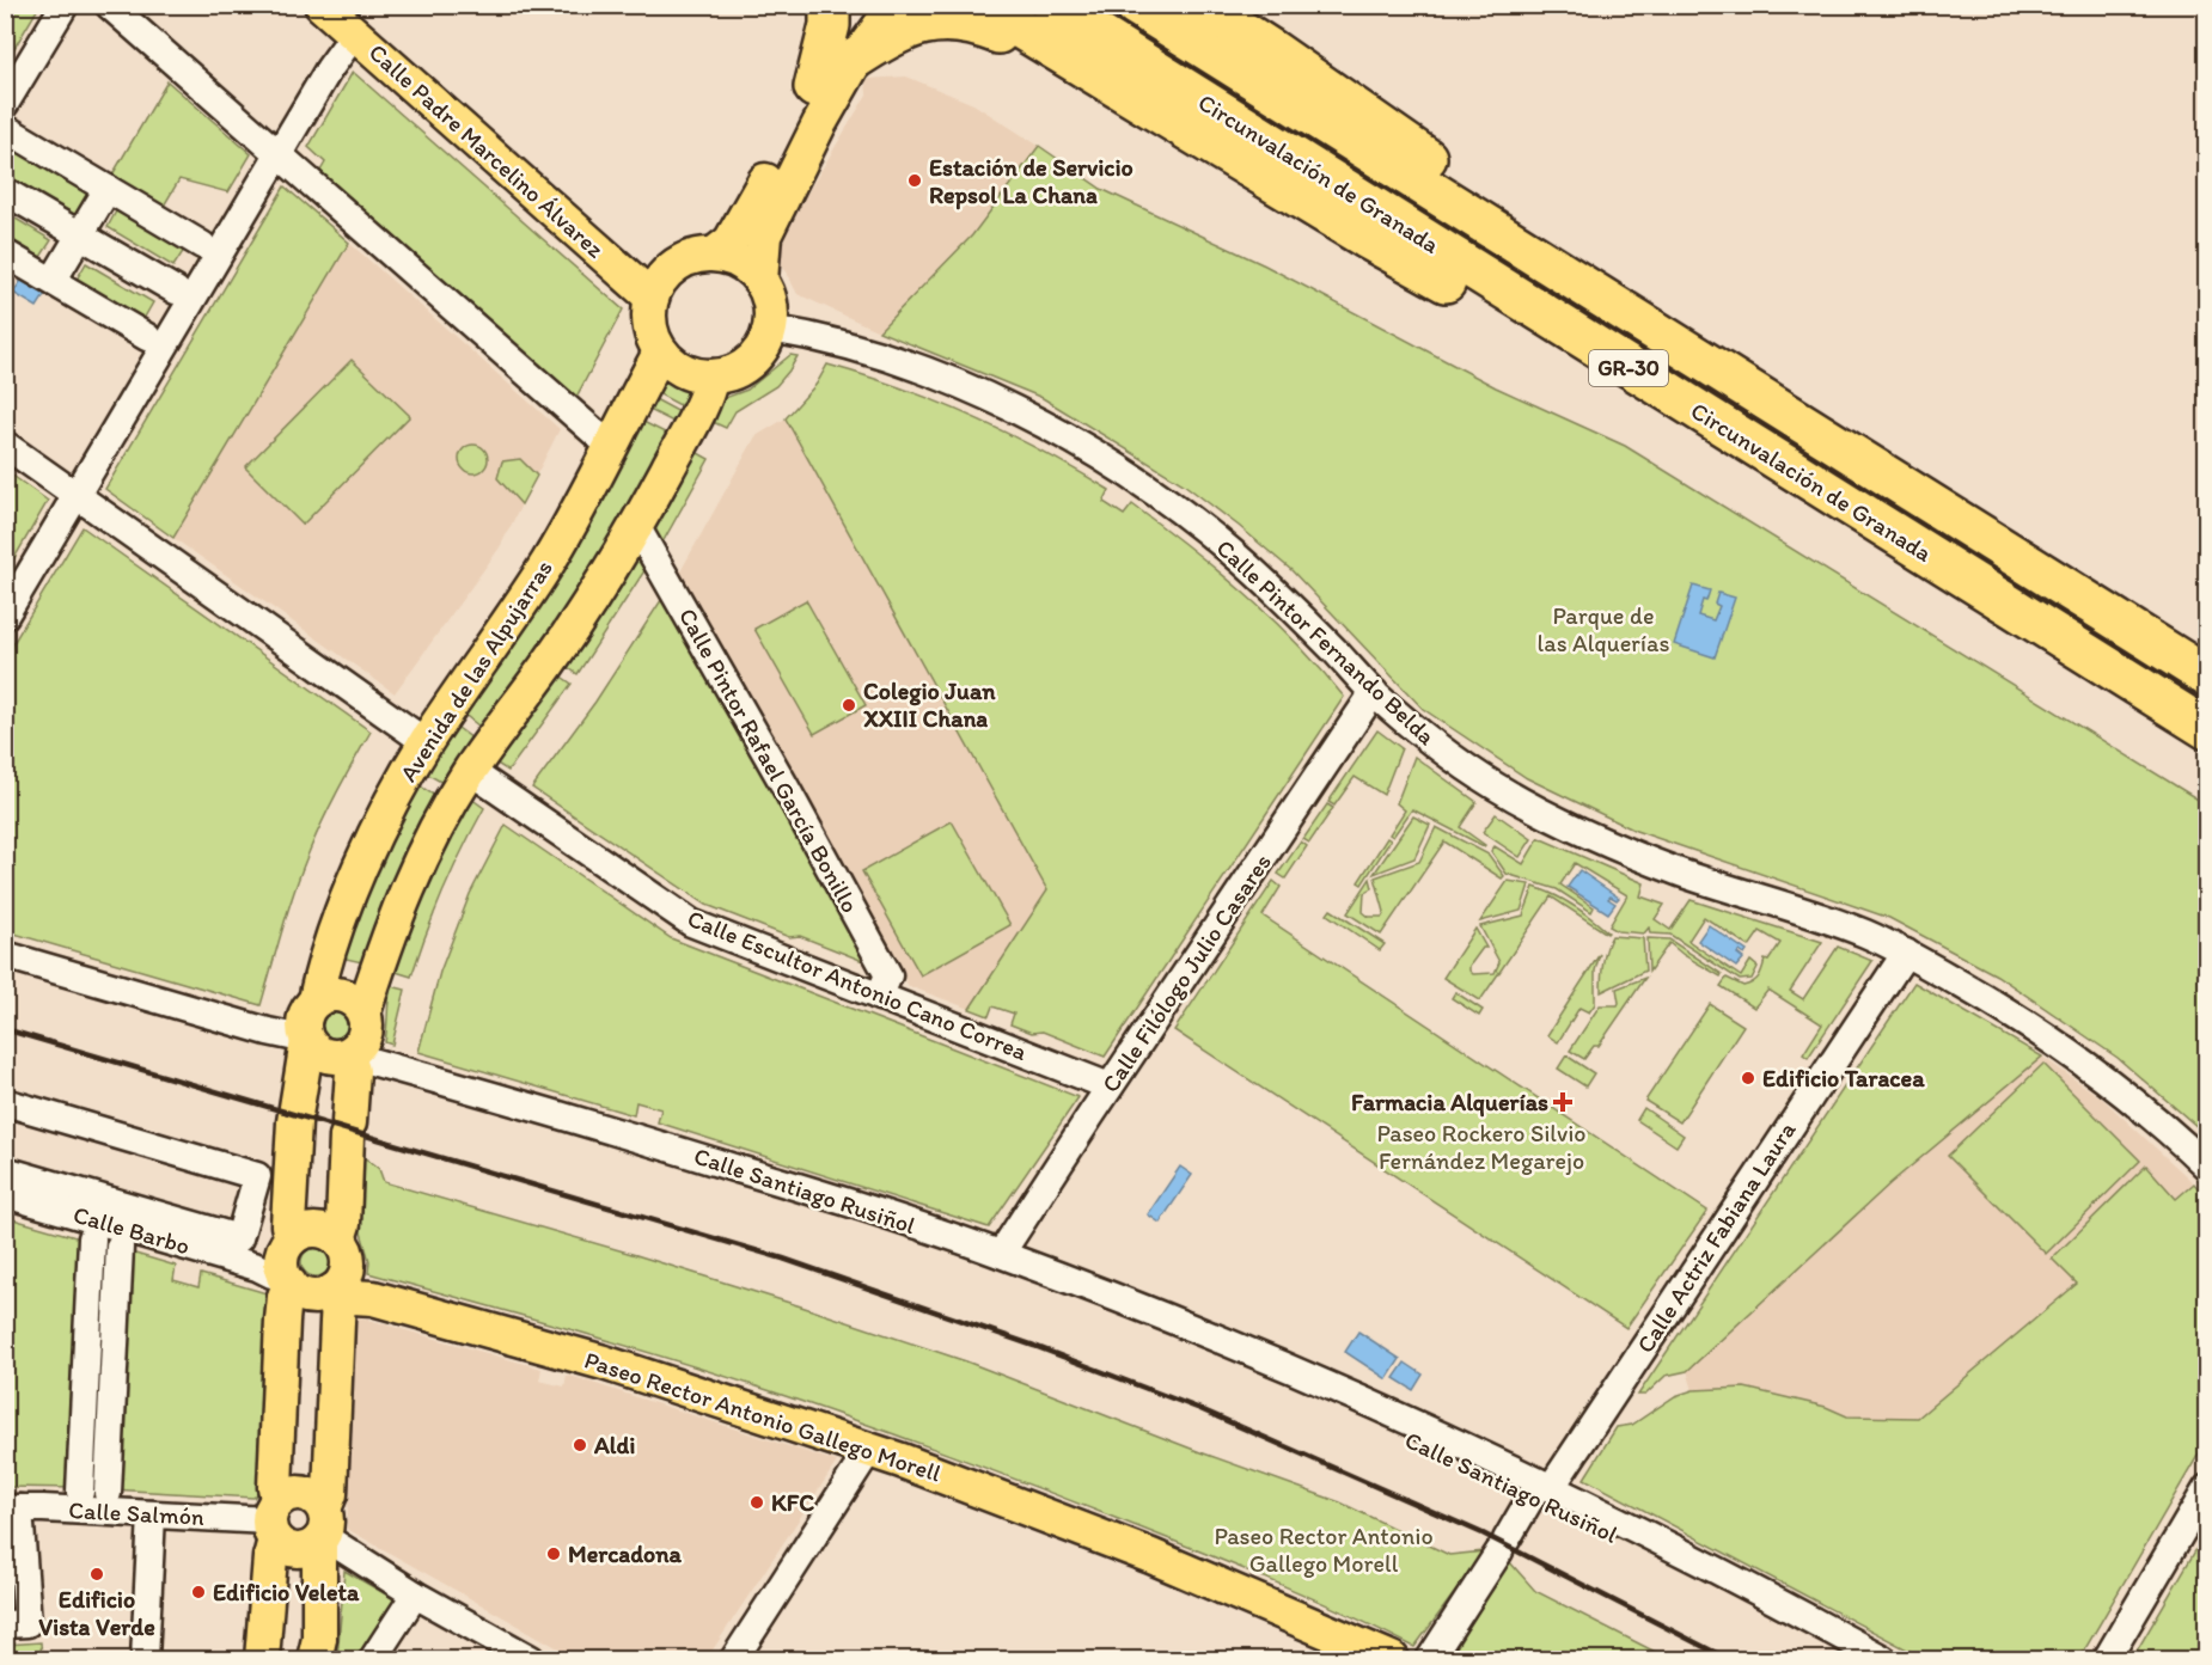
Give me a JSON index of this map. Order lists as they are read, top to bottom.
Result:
{
  "streets": {
    "highway": ["Circunvalación de Granada", "GR-30"],
    "main road": ["Calle Padre Marcelino Álvarez", "Avenida de las Alpujarras", "Paseo Rector Antonio Gallego Morell"],
    "street": [
      "Calle Pintor Fernando Belda",
      "Calle Pintor Rafael García Bonillo",
      "Calle Filólogo Julio Casares",
      "Calle Escultor Antonio Cano Correa",
      "Calle Santiago Rusiñol",
      "Calle Barbo",
      "Calle Actriz Fabiana Laura",
      "Calle Salmón"
    ]
  },
  "crossings": [
    ["Calle Padre Marcelino Álvarez", "Calle Pintor Fernando Belda"],
    ["Calle Padre Marcelino Álvarez", "Avenida de las Alpujarras"],
    ["Calle Pintor Fernando Belda", "Avenida de las Alpujarras"],
    ["Calle Pintor Fernando Belda", "Calle Filólogo Julio Casares"],
    ["Calle Pintor Fernando Belda", "Calle Actriz Fabiana Laura"],
    ["Avenida de las Alpujarras", "Calle Santiago Rusiñol"],
    ["Calle Pintor Rafael García Bonillo", "Calle Escultor Antonio Cano Correa"],
    ["Calle Filólogo Julio Casares", "Calle Escultor Antonio Cano Correa"],
    ["Calle Filólogo Julio Casares", "Calle Santiago Rusiñol"],
    ["Calle Santiago Rusiñol", "Calle Actriz Fabiana Laura"],
    ["Calle Barbo", "Paseo Rector Antonio Gallego Morell"]
  ],
  "parks": ["Parque de las Alquerías", "Paseo Rockero Silvio Fernández Megarejo", "Paseo Rector Antonio Gallego Morell"],
  "places": {
    "other": [
      "Estación de Servicio Repsol La Chana",
      "Colegio Juan XXIII Chana",
      "Edificio Taracea",
      "Aldi",
      "KFC",
      "Mercadona",
      "Edificio Vista Verde",
      "Edificio Veleta"
    ],
    "health": ["Farmacia Alquerías"]
  }
}
